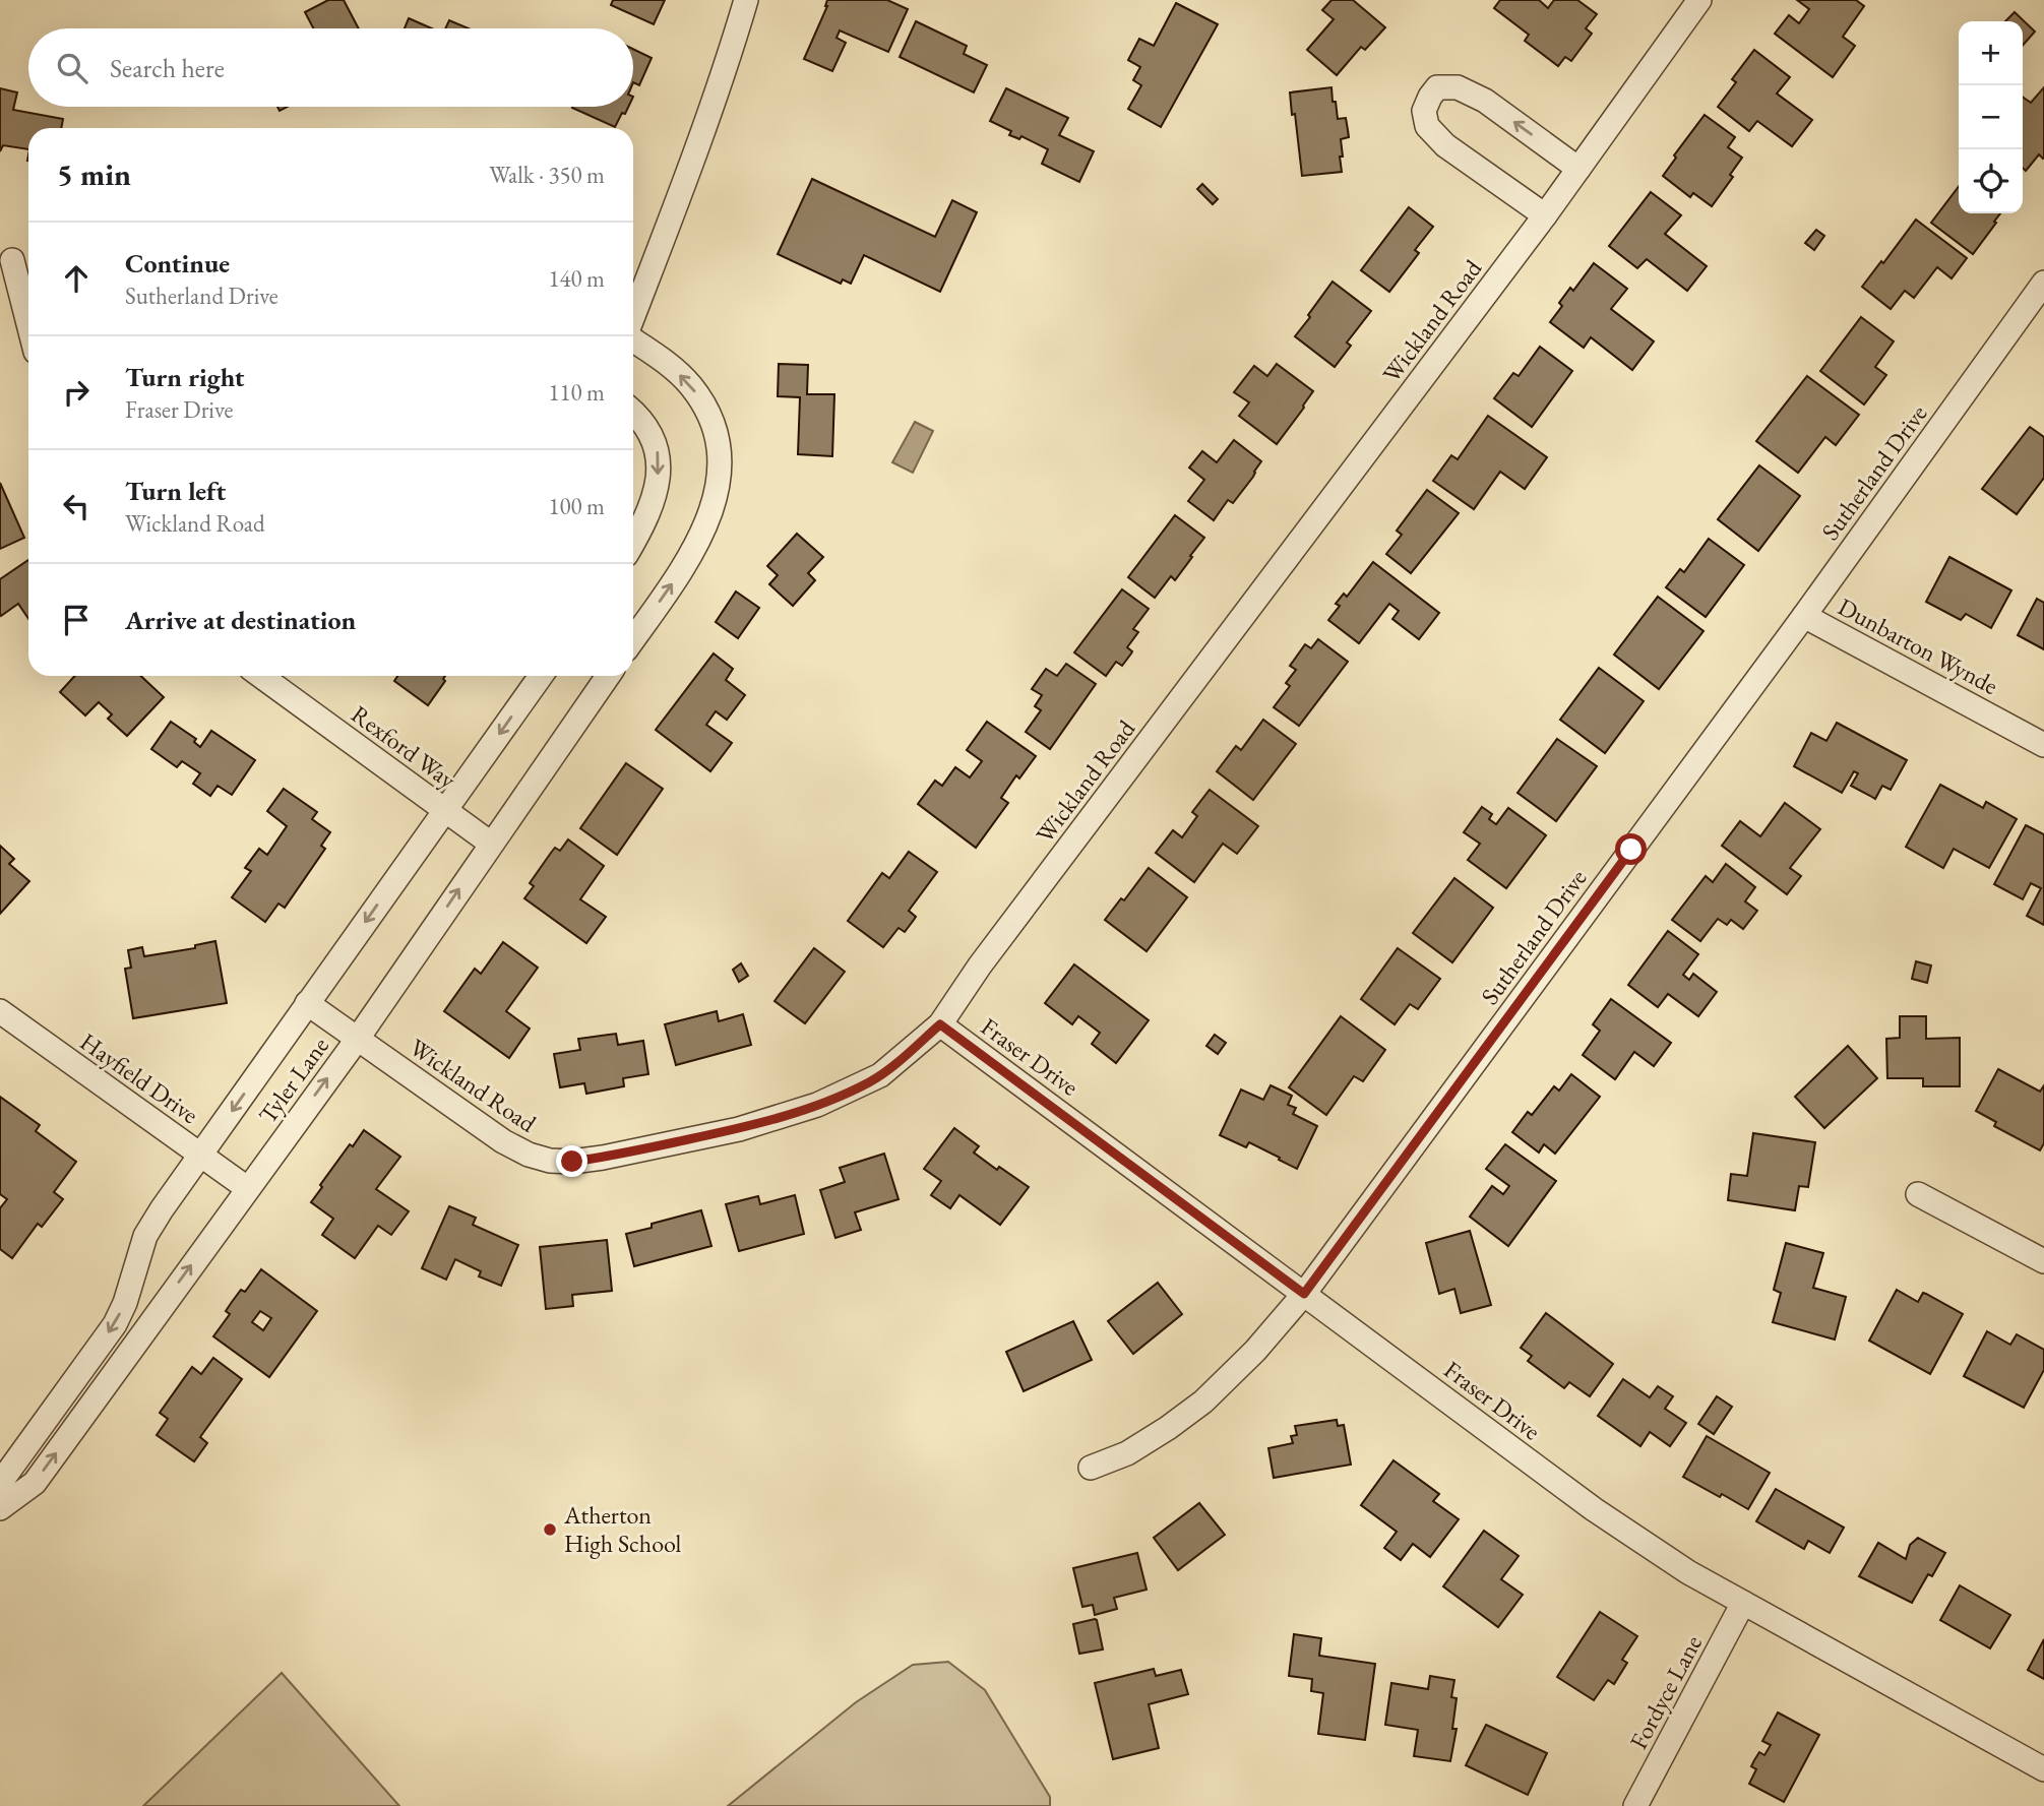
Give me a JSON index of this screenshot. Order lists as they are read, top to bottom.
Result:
{
  "streets": {
    "street": [
      "Wickland Road",
      "Sutherland Drive",
      "Dunbarton Wynde",
      "Rexford Way",
      "Fraser Drive",
      "Hayfield Drive",
      "Tyler Lane",
      "Fordyce Lane"
    ]
  },
  "crossings": [
    ["Wickland Road", "Fraser Drive"],
    ["Wickland Road", "Tyler Lane"],
    ["Sutherland Drive", "Dunbarton Wynde"],
    ["Sutherland Drive", "Fraser Drive"],
    ["Rexford Way", "Tyler Lane"],
    ["Fraser Drive", "Fordyce Lane"],
    ["Hayfield Drive", "Tyler Lane"]
  ],
  "places": ["Atherton High School"],
  "page": {
    "map_buttons": ["+", "−"],
    "search": "Search here",
    "heading": ["5 min", "Walk · 350 m"],
    "list": [
      ["Continue", "Sutherland Drive", "140 m"],
      ["Turn right", "Fraser Drive", "110 m"],
      ["Turn left", "Wickland Road", "100 m"],
      "Arrive at destination"
    ]
  }
}
